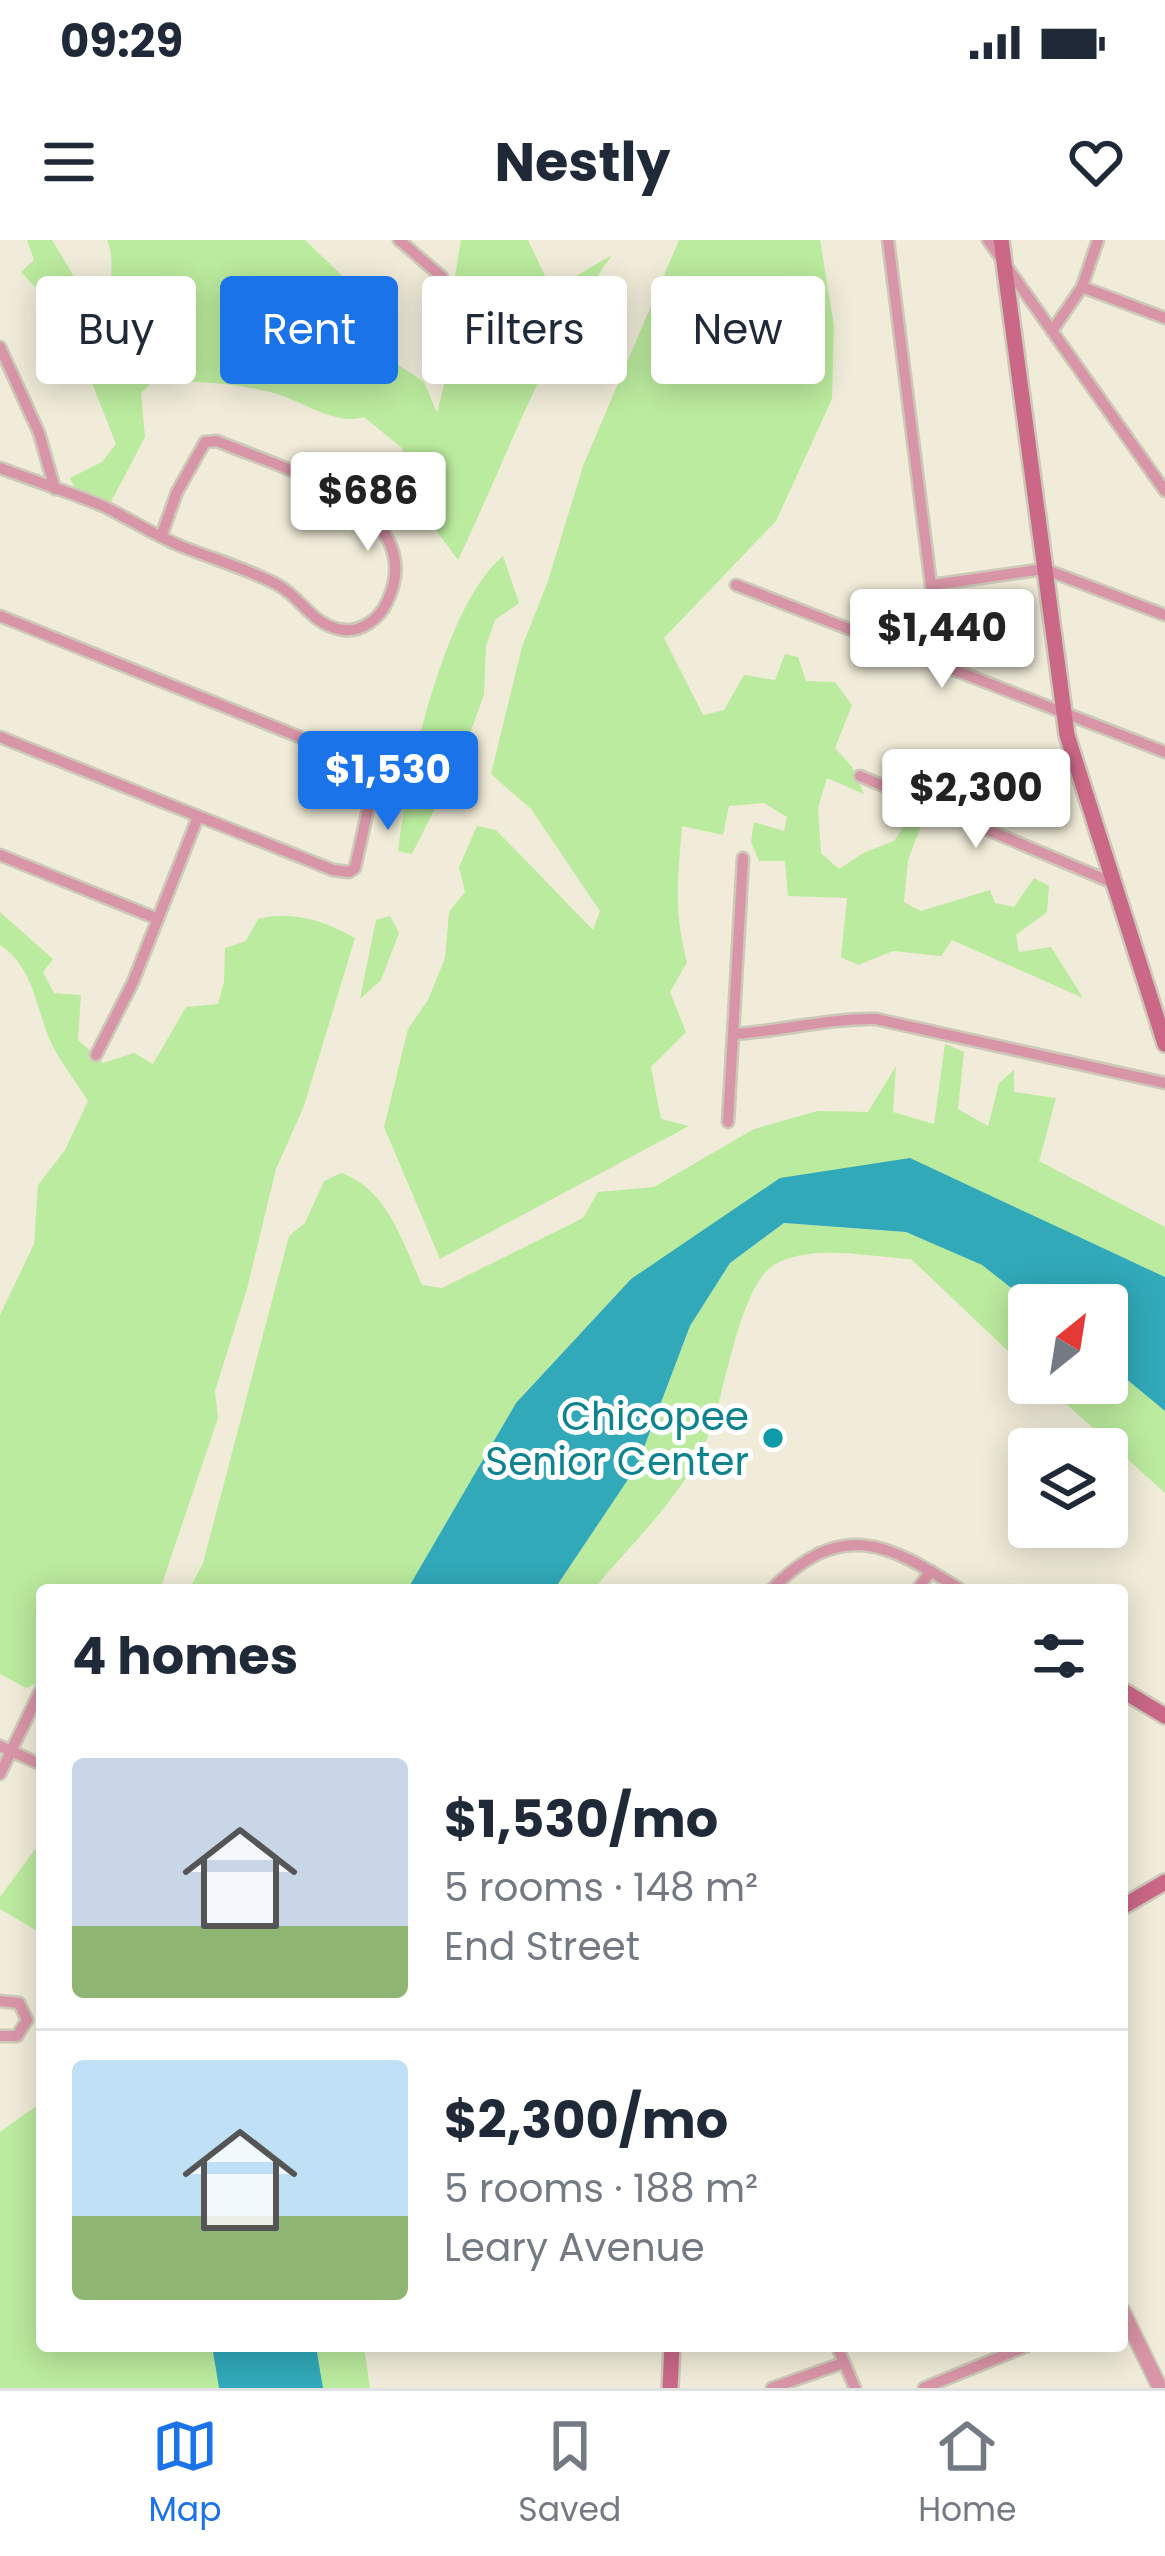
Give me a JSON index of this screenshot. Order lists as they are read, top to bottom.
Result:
{
  "places": ["Chicopee Senior Center"],
  "north": "top right",
  "page": {
    "status": "09:29",
    "header": "Nestly",
    "chip": [
      "Buy",
      "Rent",
      "Filters",
      "New"
    ],
    "price": [
      "$686",
      "$1,440",
      "$1,530",
      "$2,300"
    ],
    "heading": "4 homes",
    "list": [
      {
        "name": "$1,530/mo",
        "note": "5 rooms · 148 m² · End Street"
      },
      {
        "name": "$2,300/mo",
        "note": "5 rooms · 188 m² · Leary Avenue"
      }
    ],
    "tabs": ["Map", "Saved", "Home"]
  }
}
